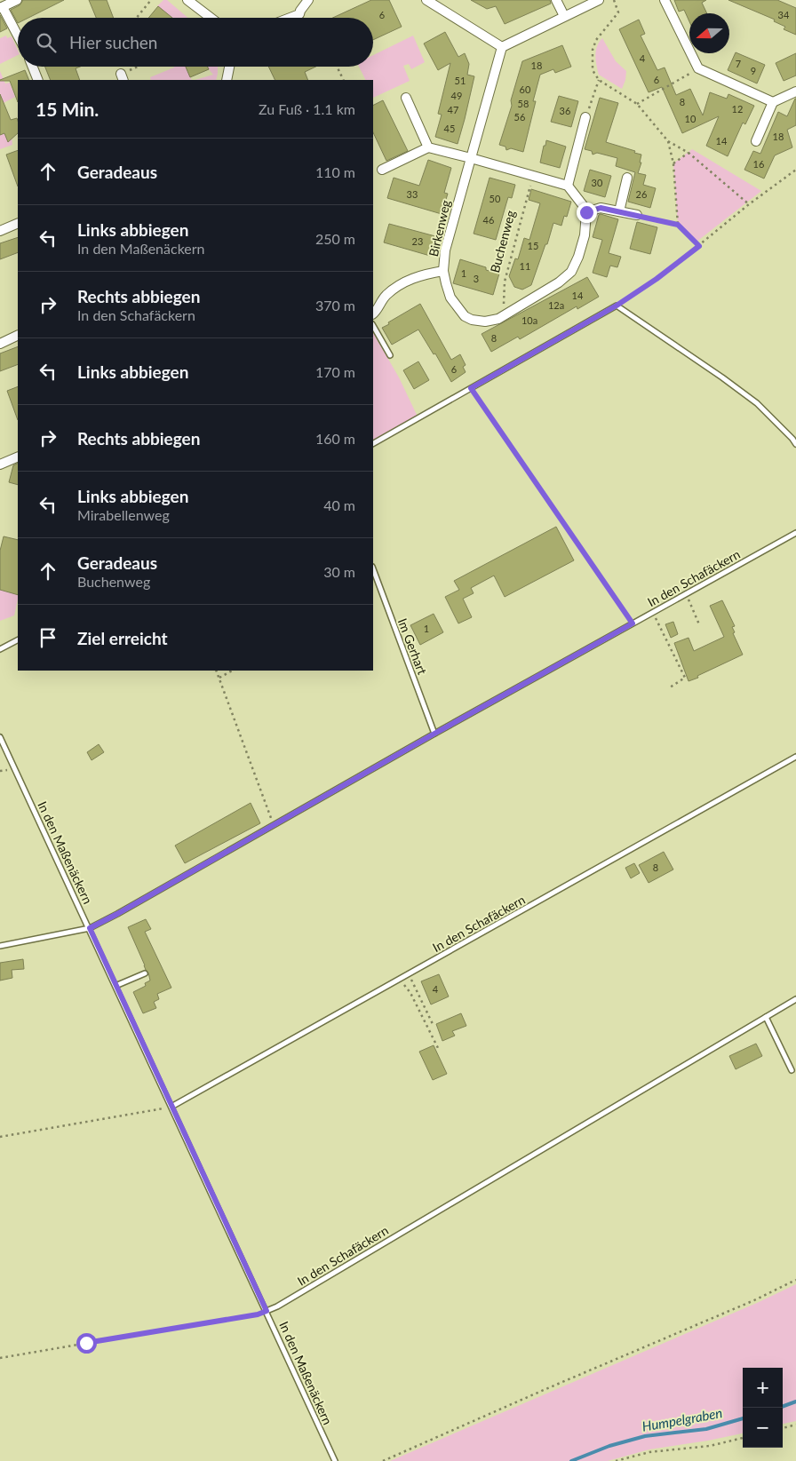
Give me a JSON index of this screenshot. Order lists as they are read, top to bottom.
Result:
{
  "streets": {
    "street": ["Birkenweg"],
    "lane": ["In den Schafäckern", "Im Gerhart", "In den Maßenäckern"],
    "path": ["Buchenweg"]
  },
  "crossings": [
    ["In den Schafäckern", "Im Gerhart"],
    ["In den Schafäckern", "In den Maßenäckern"]
  ],
  "water": ["Humpelgraben"],
  "house_numbers": [
    "6",
    "34",
    "4",
    "7",
    "18",
    "9",
    "6",
    "51",
    "60",
    "49",
    "8",
    "58",
    "12",
    "47",
    "36",
    "56",
    "10",
    "45",
    "18",
    "14",
    "16",
    "30",
    "33",
    "26",
    "50",
    "46",
    "23",
    "15",
    "11",
    "1",
    "3",
    "14",
    "12a",
    "10a",
    "8",
    "6",
    "1",
    "8",
    "4"
  ],
  "north": "left",
  "page": {
    "search": "Hier suchen",
    "heading": ["15 Min.", "Zu Fuß · 1.1 km"],
    "list": [
      ["Geradeaus", "110 m"],
      ["Links abbiegen", "In den Maßenäckern", "250 m"],
      ["Rechts abbiegen", "In den Schafäckern", "370 m"],
      ["Links abbiegen", "170 m"],
      ["Rechts abbiegen", "160 m"],
      ["Links abbiegen", "Mirabellenweg", "40 m"],
      ["Geradeaus", "Buchenweg", "30 m"],
      "Ziel erreicht"
    ],
    "map_buttons": ["+", "−"]
  }
}
